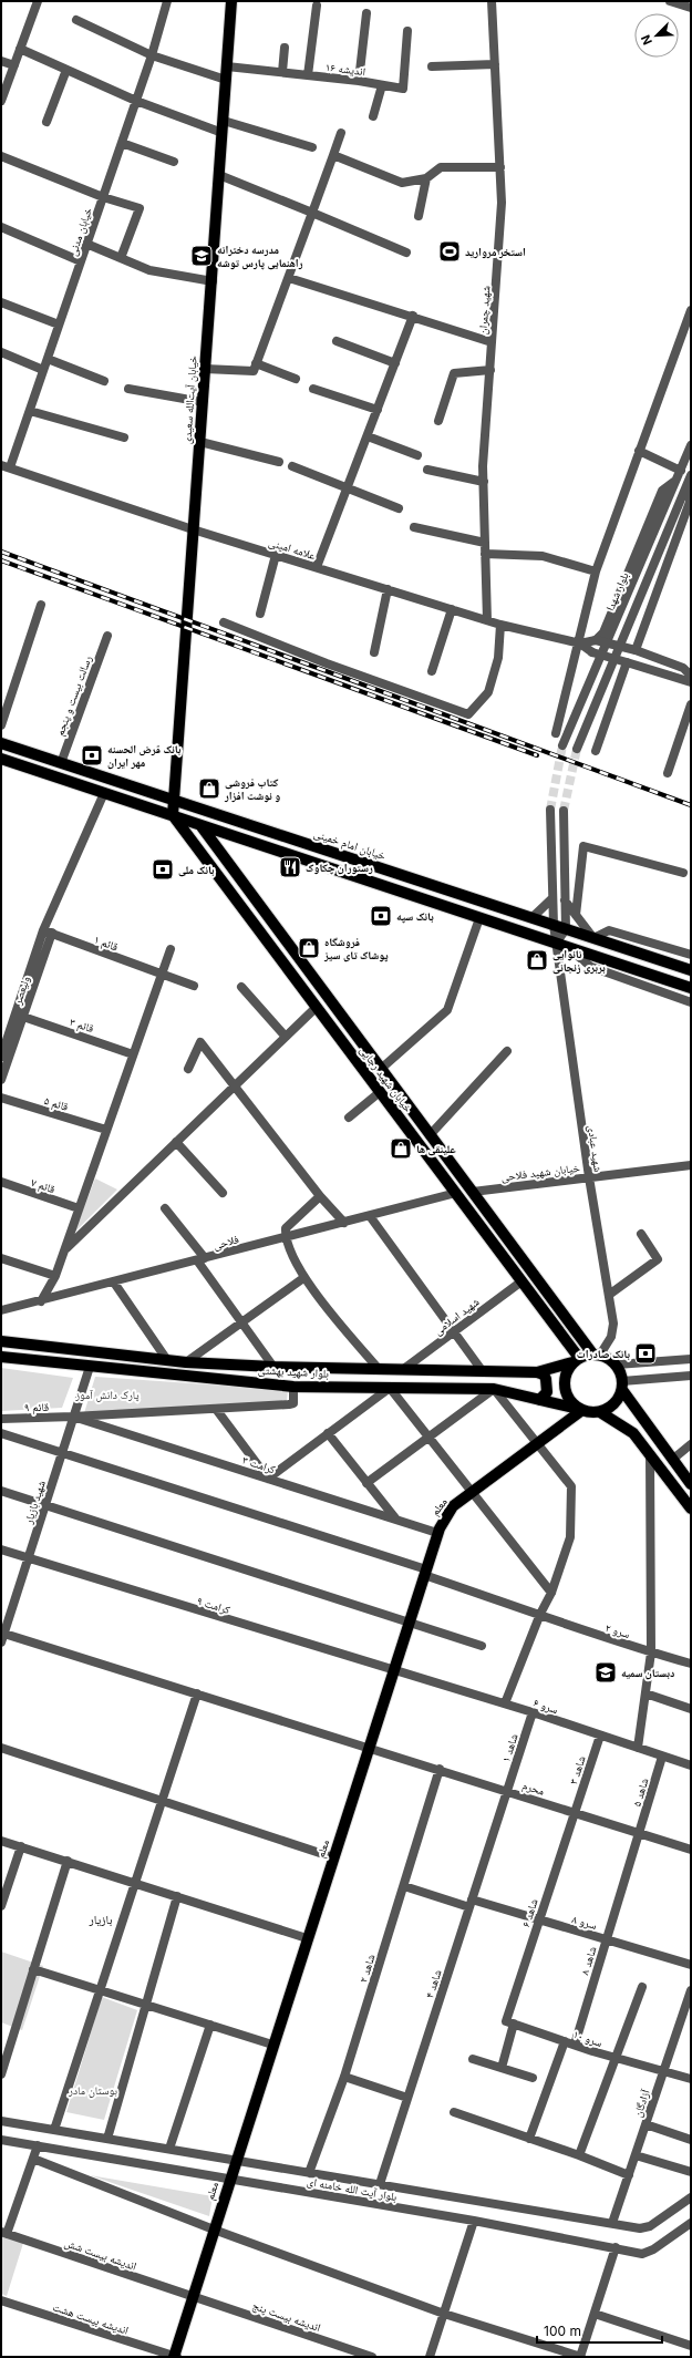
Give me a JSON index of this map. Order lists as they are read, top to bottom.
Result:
{
  "streets": {
    "main road": [
      "خیابان آیت‌الله سعیدی",
      "خیابان امام خمینی",
      "خیابان شهید رجایی",
      "بلوار شهید بهشتی",
      "معلم"
    ],
    "street": [
      "اندیشه ۱۶",
      "خیابان مدنی",
      "شهید چمران",
      "علامه امینی",
      "بلوار شهدا",
      "رسالت بیست و پنجم",
      "قائم ۱",
      "ولیعصر",
      "قائم ۳",
      "قائم ۵",
      "شهید عبادی",
      "خیابان شهید فلاحی",
      "قائم ۷",
      "فلاحی",
      "شهید اسلامی",
      "قائم ۹",
      "کرامت ۳",
      "شهید بازیار",
      "کرامت ۹",
      "سرو ۲",
      "سرو ۶",
      "شاهد ۱",
      "شاهد ۳",
      "محرم",
      "شاهد ۵",
      "شاهد ۶",
      "سرو ۸",
      "شاهد ۸",
      "شاهد ۲",
      "شاهد ۴",
      "سرو ۱۰",
      "آزادگان",
      "بلوار آیت الله خامنه ای",
      "اندیشه بیست شش",
      "اندیشه بیست پنج",
      "اندیشه بیست هشت"
    ]
  },
  "crossings": [
    ["اندیشه ۱۶", "خیابان آیت‌الله سعیدی"],
    ["خیابان مدنی", "علامه امینی"],
    ["شهید چمران", "علامه امینی"],
    ["خیابان آیت‌الله سعیدی", "علامه امینی"],
    ["خیابان آیت‌الله سعیدی", "خیابان امام خمینی"],
    ["خیابان آیت‌الله سعیدی", "خیابان شهید رجایی"],
    ["رسالت بیست و پنجم", "خیابان امام خمینی"],
    ["خیابان امام خمینی", "خیابان شهید رجایی"],
    ["قائم ۱", "ولیعصر"],
    ["ولیعصر", "قائم ۳"],
    ["خیابان شهید رجایی", "شهید عبادی"],
    ["خیابان شهید رجایی", "خیابان شهید فلاحی"],
    ["خیابان شهید رجایی", "فلاحی"],
    ["خیابان شهید رجایی", "شهید اسلامی"],
    ["خیابان شهید رجایی", "بلوار شهید بهشتی"],
    ["خیابان شهید رجایی", "معلم"],
    ["شهید عبادی", "خیابان شهید فلاحی"],
    ["شهید عبادی", "بلوار شهید بهشتی"],
    ["شهید عبادی", "معلم"],
    ["شهید اسلامی", "بلوار شهید بهشتی"],
    ["بلوار شهید بهشتی", "قائم ۹"],
    ["بلوار شهید بهشتی", "شهید بازیار"],
    ["بلوار شهید بهشتی", "معلم"],
    ["قائم ۹", "کرامت ۳"],
    ["قائم ۹", "شهید بازیار"],
    ["کرامت ۳", "شهید بازیار"],
    ["کرامت ۳", "معلم"],
    ["شهید بازیار", "کرامت ۹"],
    ["شهید بازیار", "سرو ۲"],
    ["شهید بازیار", "محرم"],
    ["معلم", "کرامت ۹"],
    ["معلم", "سرو ۲"],
    ["معلم", "سرو ۶"],
    ["معلم", "محرم"],
    ["معلم", "بلوار آیت الله خامنه ای"],
    ["معلم", "اندیشه بیست شش"],
    ["معلم", "اندیشه بیست پنج"],
    ["معلم", "اندیشه بیست هشت"],
    ["کرامت ۹", "سرو ۶"],
    ["سرو ۶", "شاهد ۱"],
    ["سرو ۶", "شاهد ۳"],
    ["سرو ۶", "شاهد ۵"],
    ["شاهد ۱", "محرم"],
    ["شاهد ۱", "شاهد ۴"],
    ["شاهد ۳", "محرم"],
    ["شاهد ۳", "شاهد ۶"],
    ["محرم", "شاهد ۵"],
    ["محرم", "شاهد ۶"],
    ["محرم", "شاهد ۸"],
    ["محرم", "شاهد ۲"],
    ["محرم", "شاهد ۴"],
    ["شاهد ۵", "شاهد ۸"],
    ["شاهد ۶", "سرو ۸"],
    ["شاهد ۶", "سرو ۱۰"],
    ["سرو ۸", "شاهد ۸"],
    ["سرو ۸", "شاهد ۲"],
    ["سرو ۸", "شاهد ۴"],
    ["شاهد ۸", "سرو ۱۰"],
    ["شاهد ۲", "بلوار آیت الله خامنه ای"],
    ["شاهد ۴", "بلوار آیت الله خامنه ای"],
    ["سرو ۱۰", "آزادگان"],
    ["آزادگان", "بلوار آیت الله خامنه ای"],
    ["اندیشه بیست شش", "اندیشه بیست پنج"]
  ],
  "districts": ["بازیار"],
  "parks": ["پارک دانش آموز", "بوستان مادر"],
  "places": {
    "sports": ["استخر مروارید"],
    "school or university": ["مدرسه دخترانه راهنمایی پارس توشه", "دبستان سمیه"],
    "bank": [
      "بانک قرض الحسنه مهر ایران",
      "بانک ملی",
      "بانک سپه",
      "بانک صادرات"
    ],
    "shop": [
      "کتاب فروشی و نوشت افزار",
      "فروشگاه پوشاک تای سیز",
      "نانوایی بربری زنجانی",
      "علینقی ها"
    ],
    "restaurant": ["رستوران چکاوک"]
  },
  "scale_bar": "100 m",
  "north": "bottom left"
}
